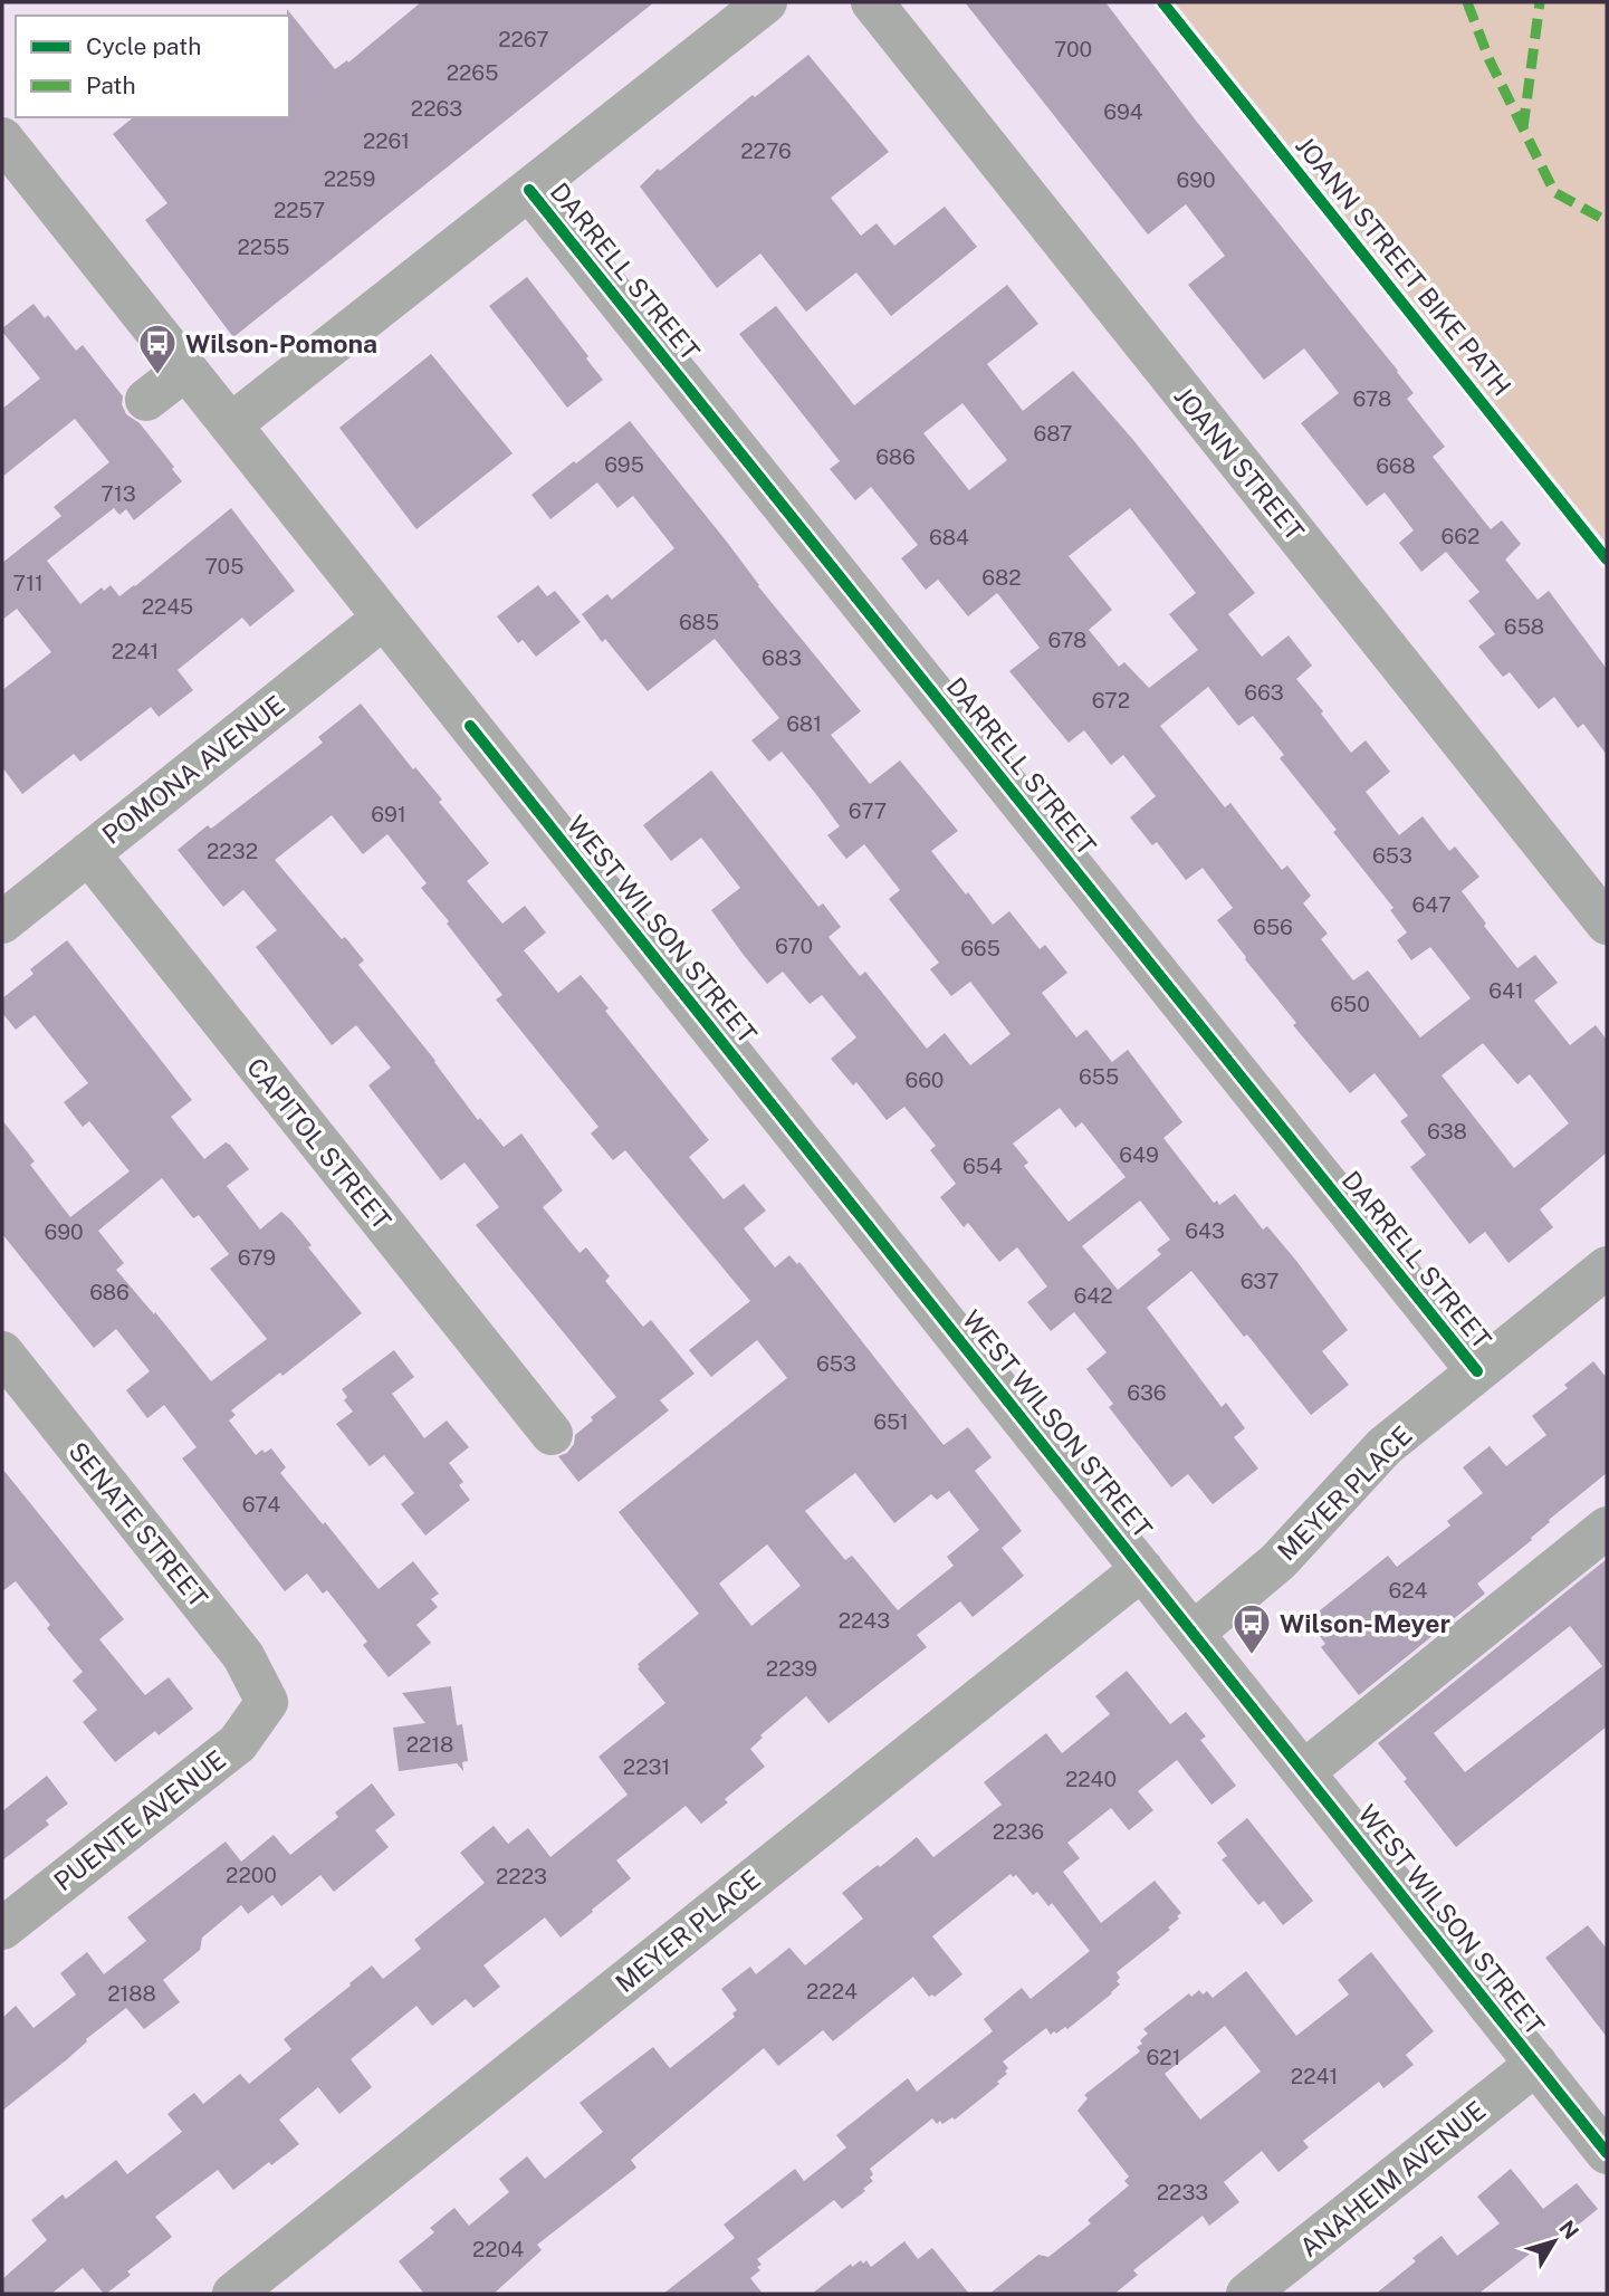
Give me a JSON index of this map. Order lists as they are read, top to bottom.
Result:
{
  "streets": {
    "street": [
      "DARRELL STREET",
      "JOANN STREET",
      "POMONA AVENUE",
      "WEST WILSON STREET",
      "CAPITOL STREET",
      "MEYER PLACE",
      "SENATE STREET",
      "PUENTE AVENUE",
      "ANAHEIM AVENUE"
    ],
    "cycle path": ["JOANN STREET BIKE PATH"]
  },
  "crossings": [
    ["DARRELL STREET", "MEYER PLACE"],
    ["POMONA AVENUE", "WEST WILSON STREET"],
    ["POMONA AVENUE", "CAPITOL STREET"],
    ["WEST WILSON STREET", "MEYER PLACE"],
    ["WEST WILSON STREET", "ANAHEIM AVENUE"],
    ["SENATE STREET", "PUENTE AVENUE"]
  ],
  "places": {
    "bus stop": ["Wilson-Pomona", "Wilson-Meyer"]
  },
  "house_numbers": [
    "2267",
    "700",
    "2265",
    "2263",
    "694",
    "2261",
    "2276",
    "2259",
    "690",
    "2257",
    "2255",
    "678",
    "687",
    "686",
    "695",
    "668",
    "713",
    "662",
    "684",
    "705",
    "682",
    "711",
    "2245",
    "685",
    "658",
    "678",
    "2241",
    "683",
    "663",
    "672",
    "681",
    "677",
    "691",
    "2232",
    "653",
    "647",
    "656",
    "670",
    "665",
    "641",
    "650",
    "655",
    "660",
    "638",
    "649",
    "654",
    "643",
    "690",
    "679",
    "637",
    "686",
    "642",
    "653",
    "636",
    "651",
    "674",
    "624",
    "2243",
    "2239",
    "2218",
    "2231",
    "2240",
    "2236",
    "2200",
    "2223",
    "2224",
    "2188",
    "621",
    "2241",
    "2233",
    "2204"
  ],
  "legend": ["Cycle path", "Path"],
  "north": "top right"
}
